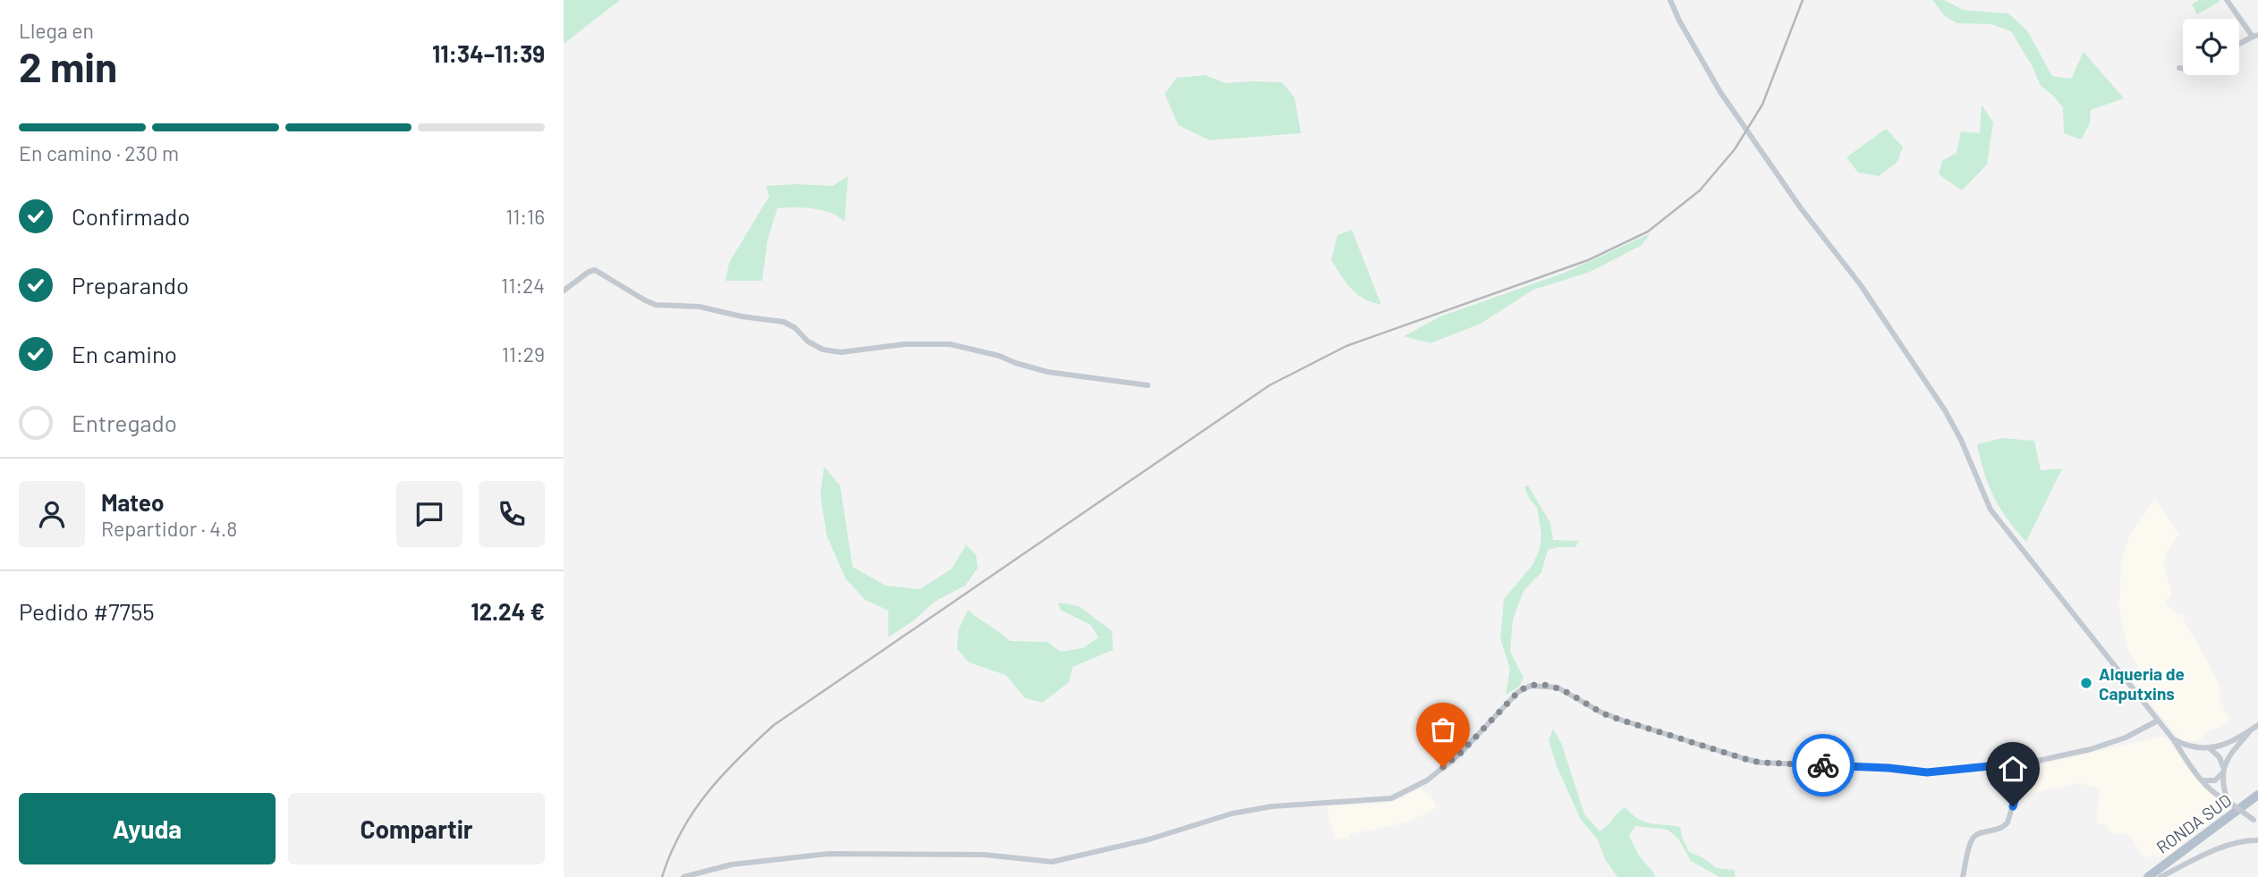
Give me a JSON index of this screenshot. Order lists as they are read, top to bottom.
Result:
{
  "streets": {
    "main road": ["RONDA SUD"]
  },
  "places": ["Alqueria de Caputxins"],
  "page": {
    "heading": ["2 min", "Llega en", "11:34–11:39"],
    "panel": [
      "Mateo",
      "Repartidor · 4.8",
      "Pedido #7755",
      "12.24 €"
    ],
    "bar": "En camino · 230 m",
    "list": [
      ["Confirmado", "11:16"],
      ["Preparando", "11:24"],
      ["En camino", "11:29"],
      "Entregado"
    ],
    "buttons": ["Ayuda", "Compartir"]
  }
}
